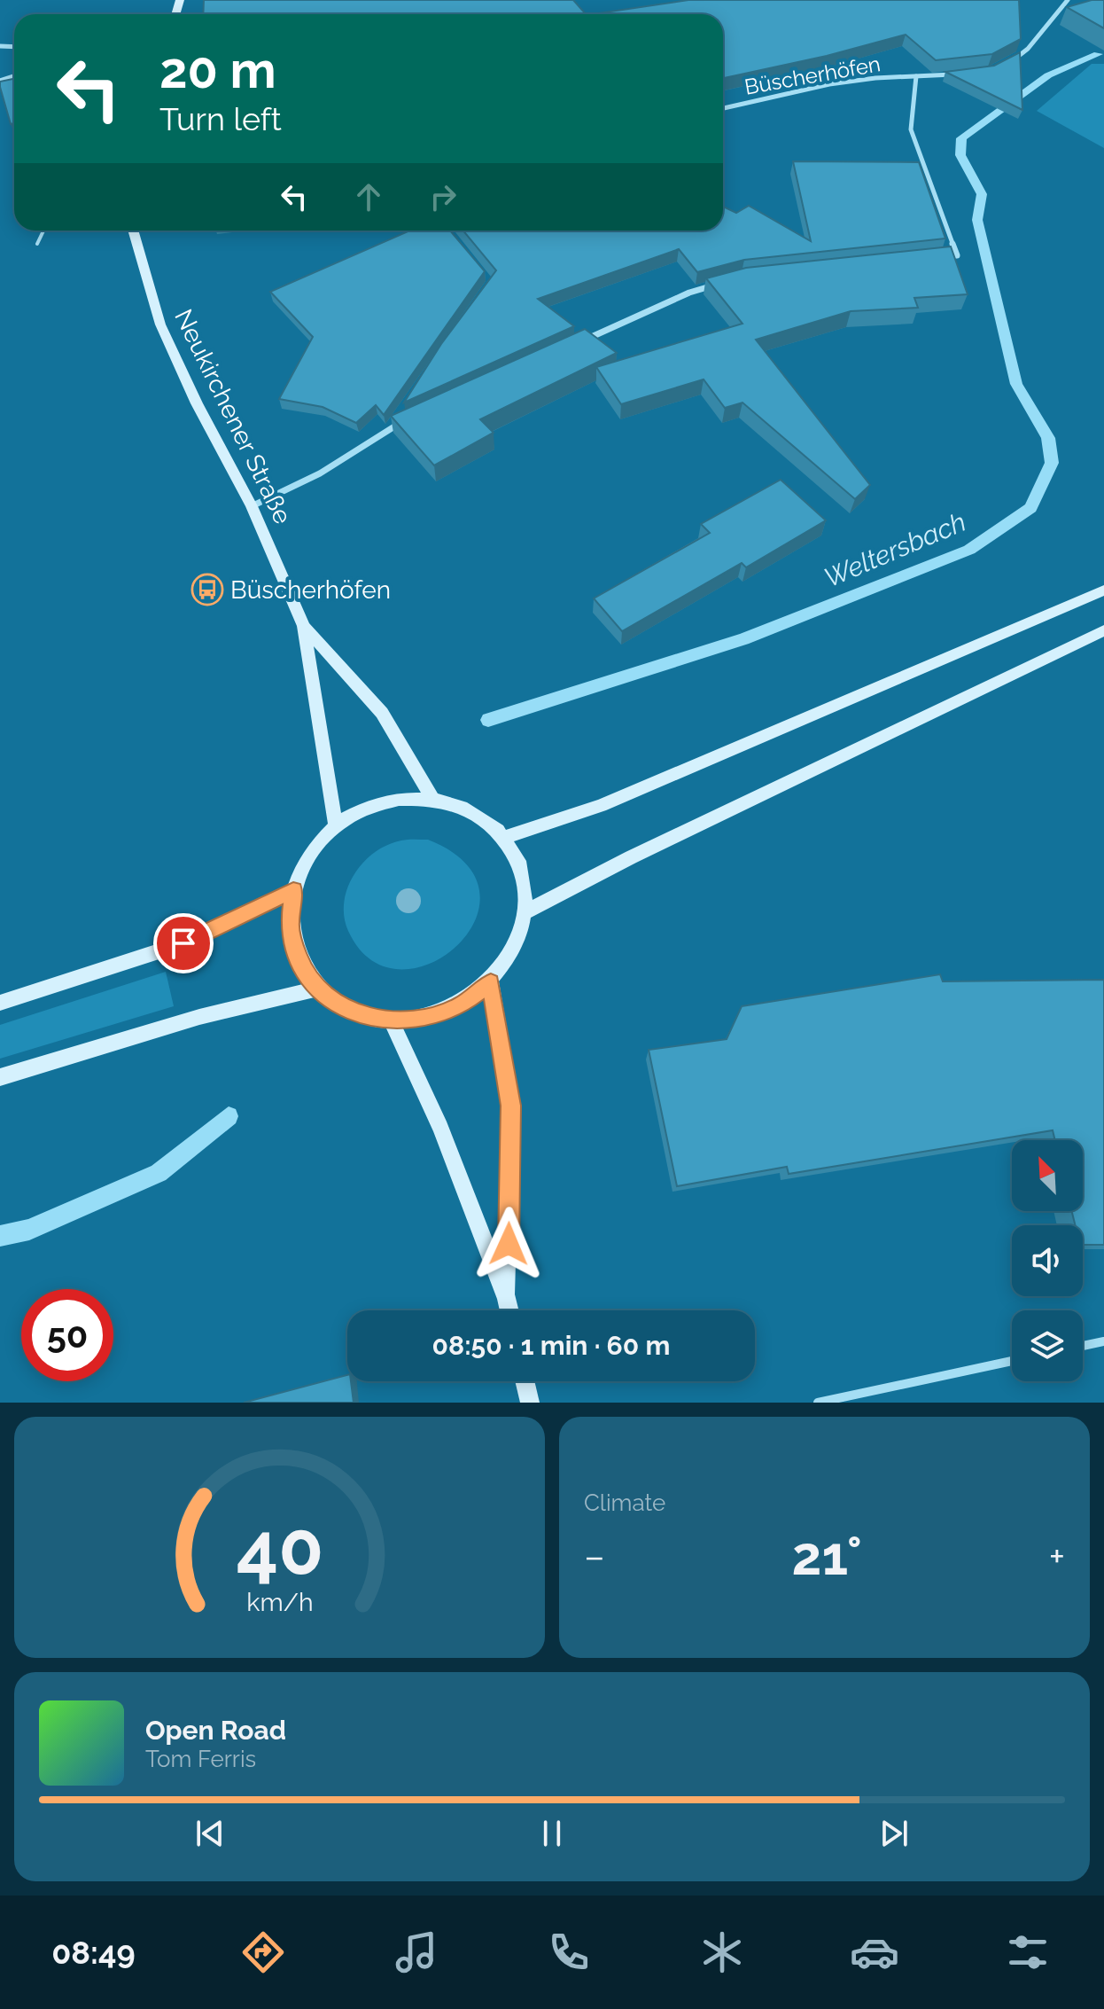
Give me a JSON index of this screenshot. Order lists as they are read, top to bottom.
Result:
{
  "streets": {
    "main road": ["Neukirchener Straße"],
    "street": ["Büscherhöfen"]
  },
  "water": ["Weltersbach"],
  "places": {
    "bus stop": ["Büscherhöfen"]
  },
  "north": "top left",
  "page": {
    "turn": ["20 m", "Turn left"],
    "limit": "50",
    "trip": "08:50 · 1 min · 60 m",
    "tile": "Climate",
    "heat": ["−", "21°", "+"],
    "song": ["Open Road", "Tom Ferris"],
    "tabs": "08:49",
    "gauge": ["40", "km/h"]
  }
}
